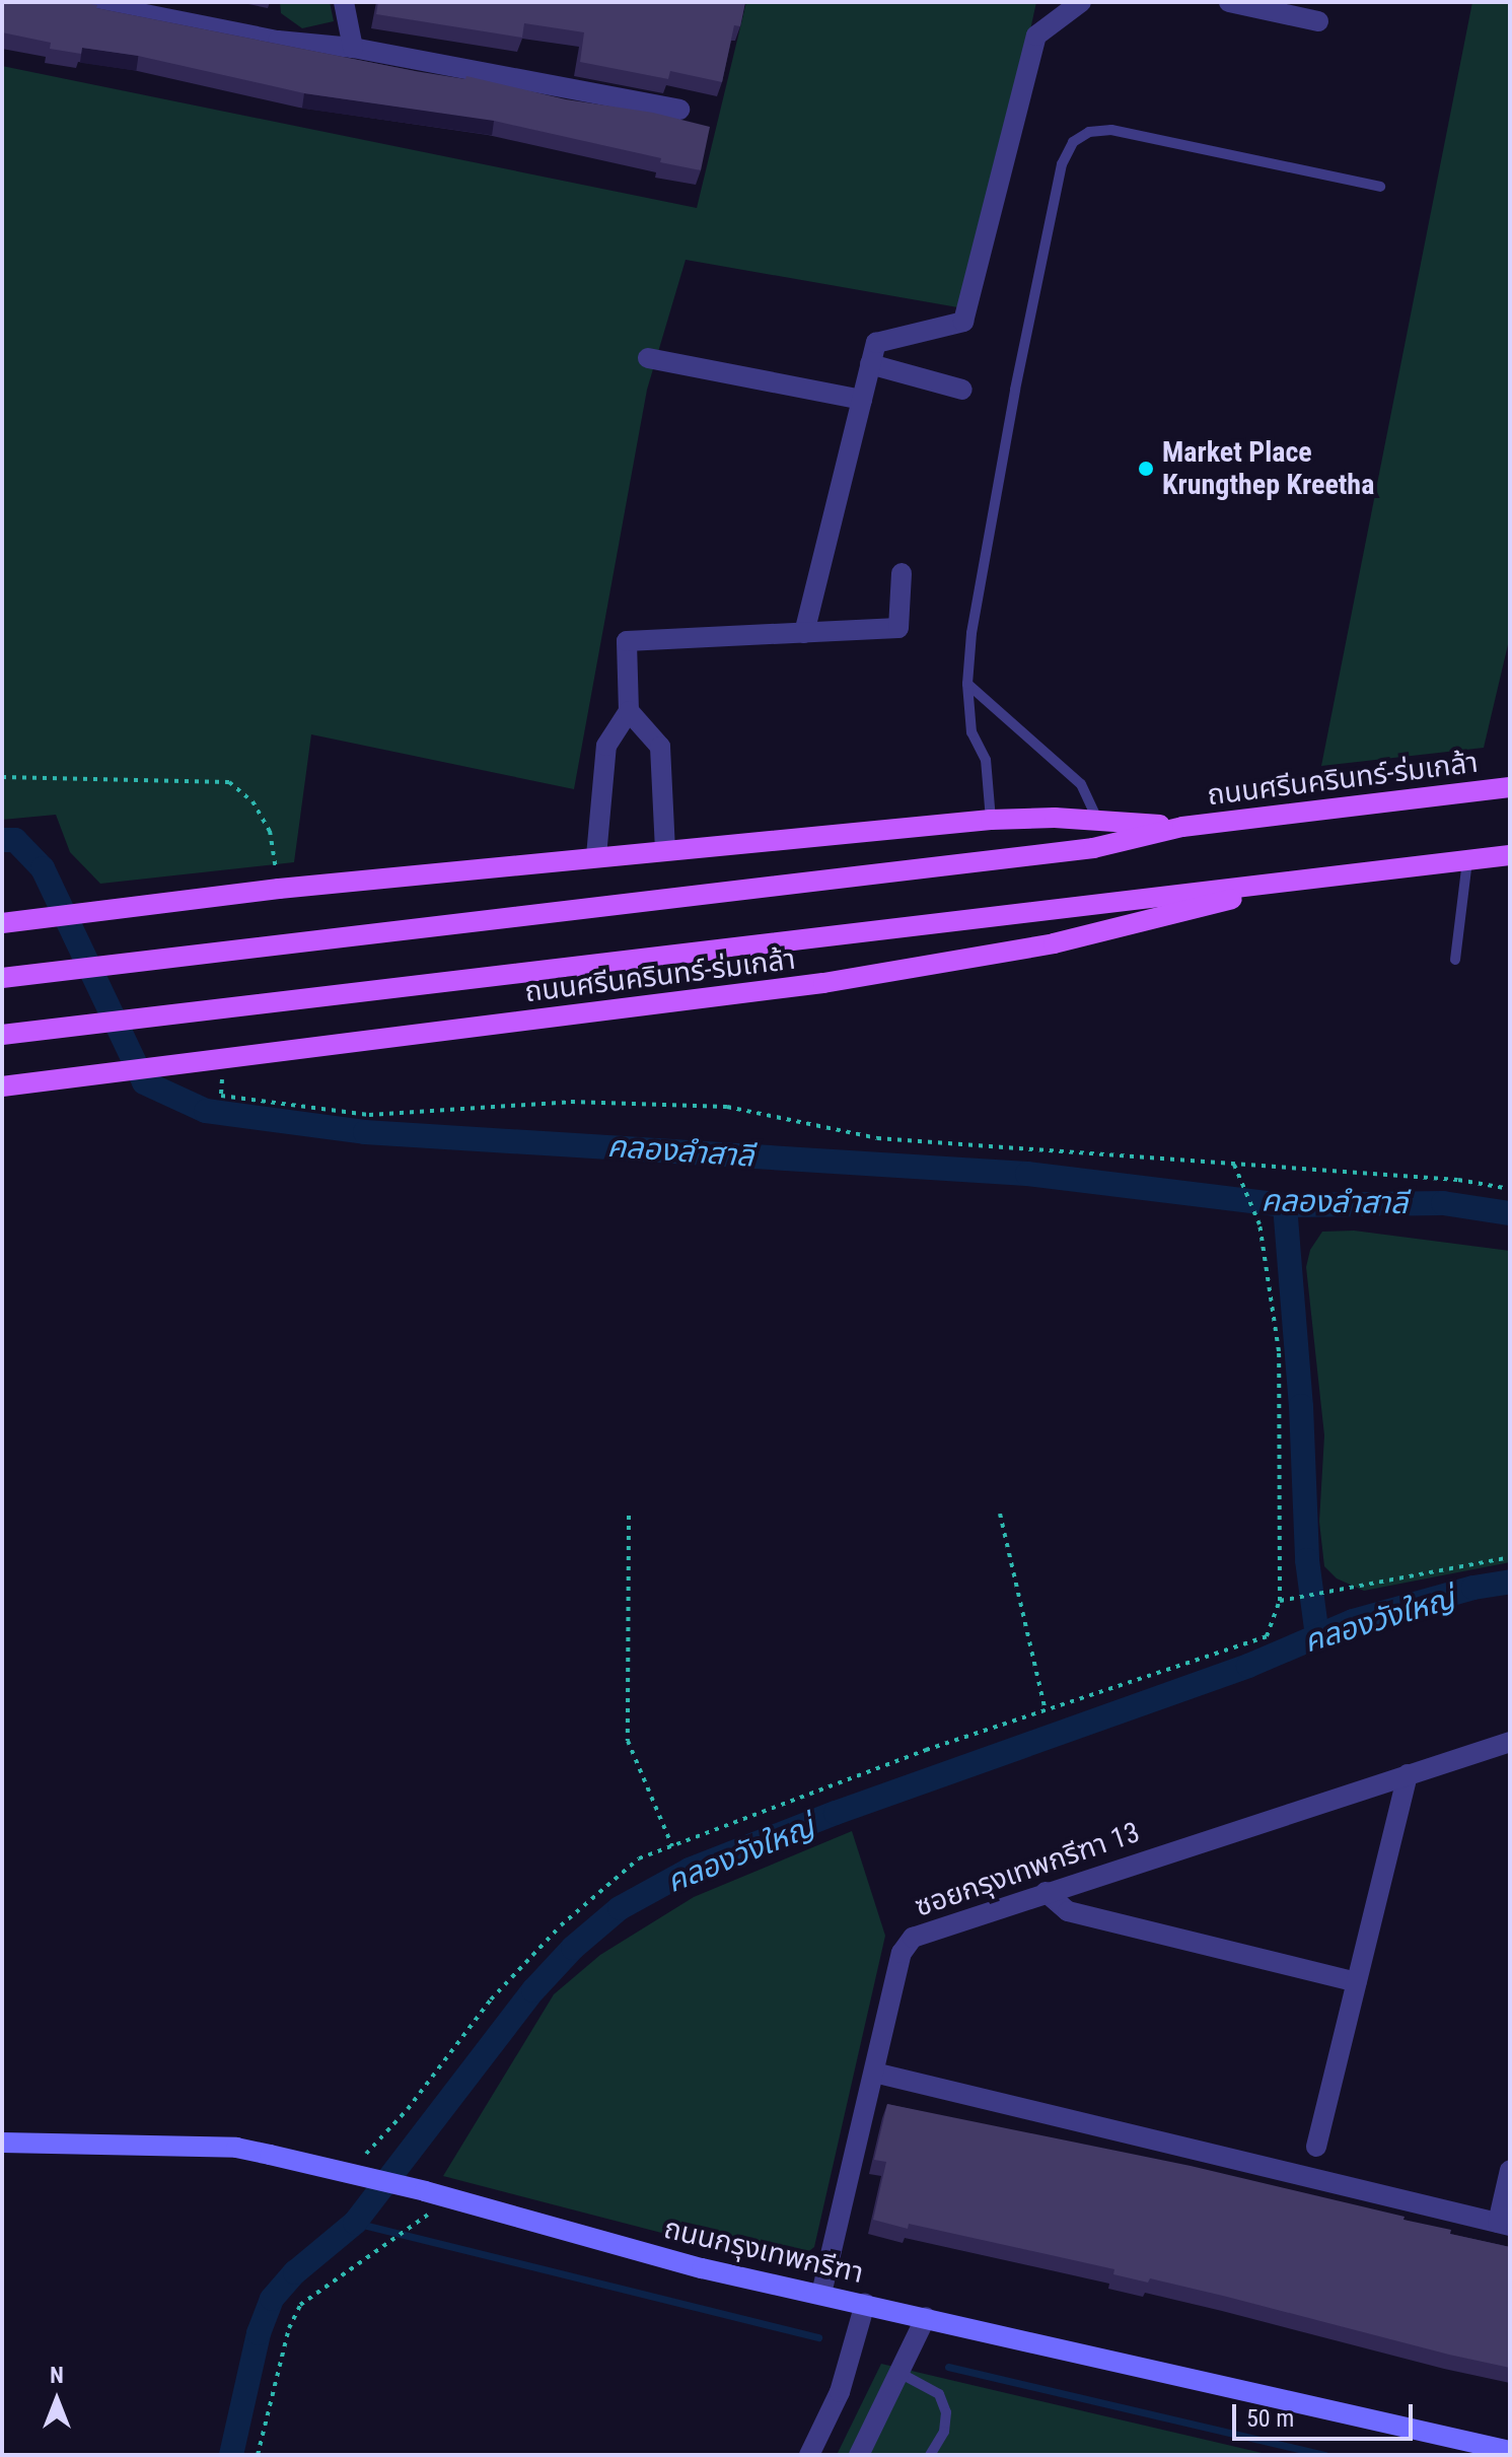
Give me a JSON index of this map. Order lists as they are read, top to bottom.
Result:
{
  "streets": {
    "main road": ["ถนนศรีนครินทร์-ร่มเกล้า", "ถนนกรุงเทพกรีฑา"],
    "street": ["ซอยกรุงเทพกรีฑา 13"]
  },
  "crossings": [
    ["ซอยกรุงเทพกรีฑา 13", "ถนนกรุงเทพกรีฑา"]
  ],
  "water": ["คลองลำสาลี", "คลองวังใหญ่"],
  "places": ["Market Place Krungthep Kreetha"],
  "scale_bar": "50 m",
  "north": "top"
}
